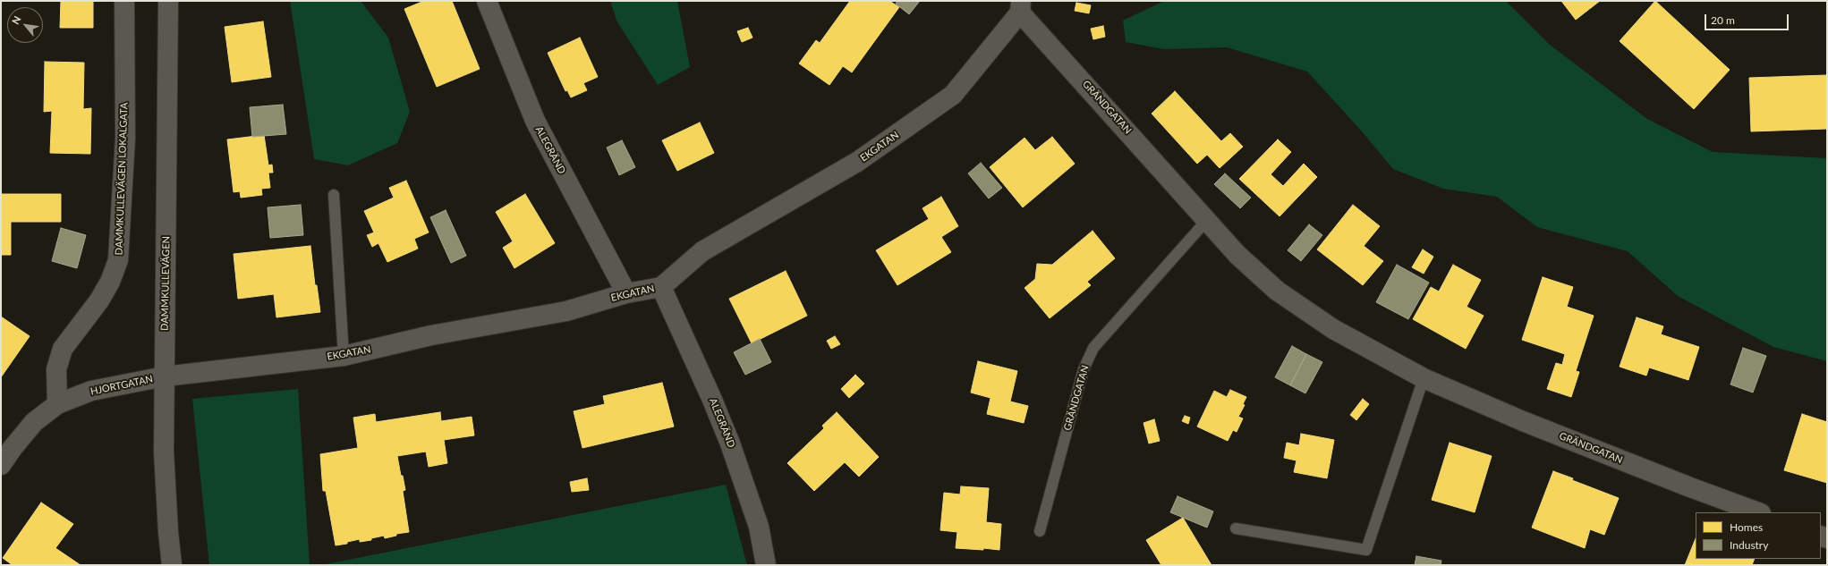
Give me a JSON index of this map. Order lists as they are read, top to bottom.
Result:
{
  "streets": {
    "street": [
      "GRÄNDGATAN",
      "EKGATAN",
      "ALEGRÄND",
      "DAMMKULLEVÄGEN LOKALGATA",
      "DAMMKULLEVÄGEN",
      "HJORTGATAN"
    ]
  },
  "crossings": [
    ["GRÄNDGATAN", "EKGATAN"],
    ["EKGATAN", "ALEGRÄND"],
    ["EKGATAN", "DAMMKULLEVÄGEN"],
    ["EKGATAN", "HJORTGATAN"],
    ["DAMMKULLEVÄGEN LOKALGATA", "HJORTGATAN"],
    ["DAMMKULLEVÄGEN", "HJORTGATAN"]
  ],
  "legend": ["Homes", "Industry"],
  "scale_bar": "20 m",
  "north": "top left"
}
